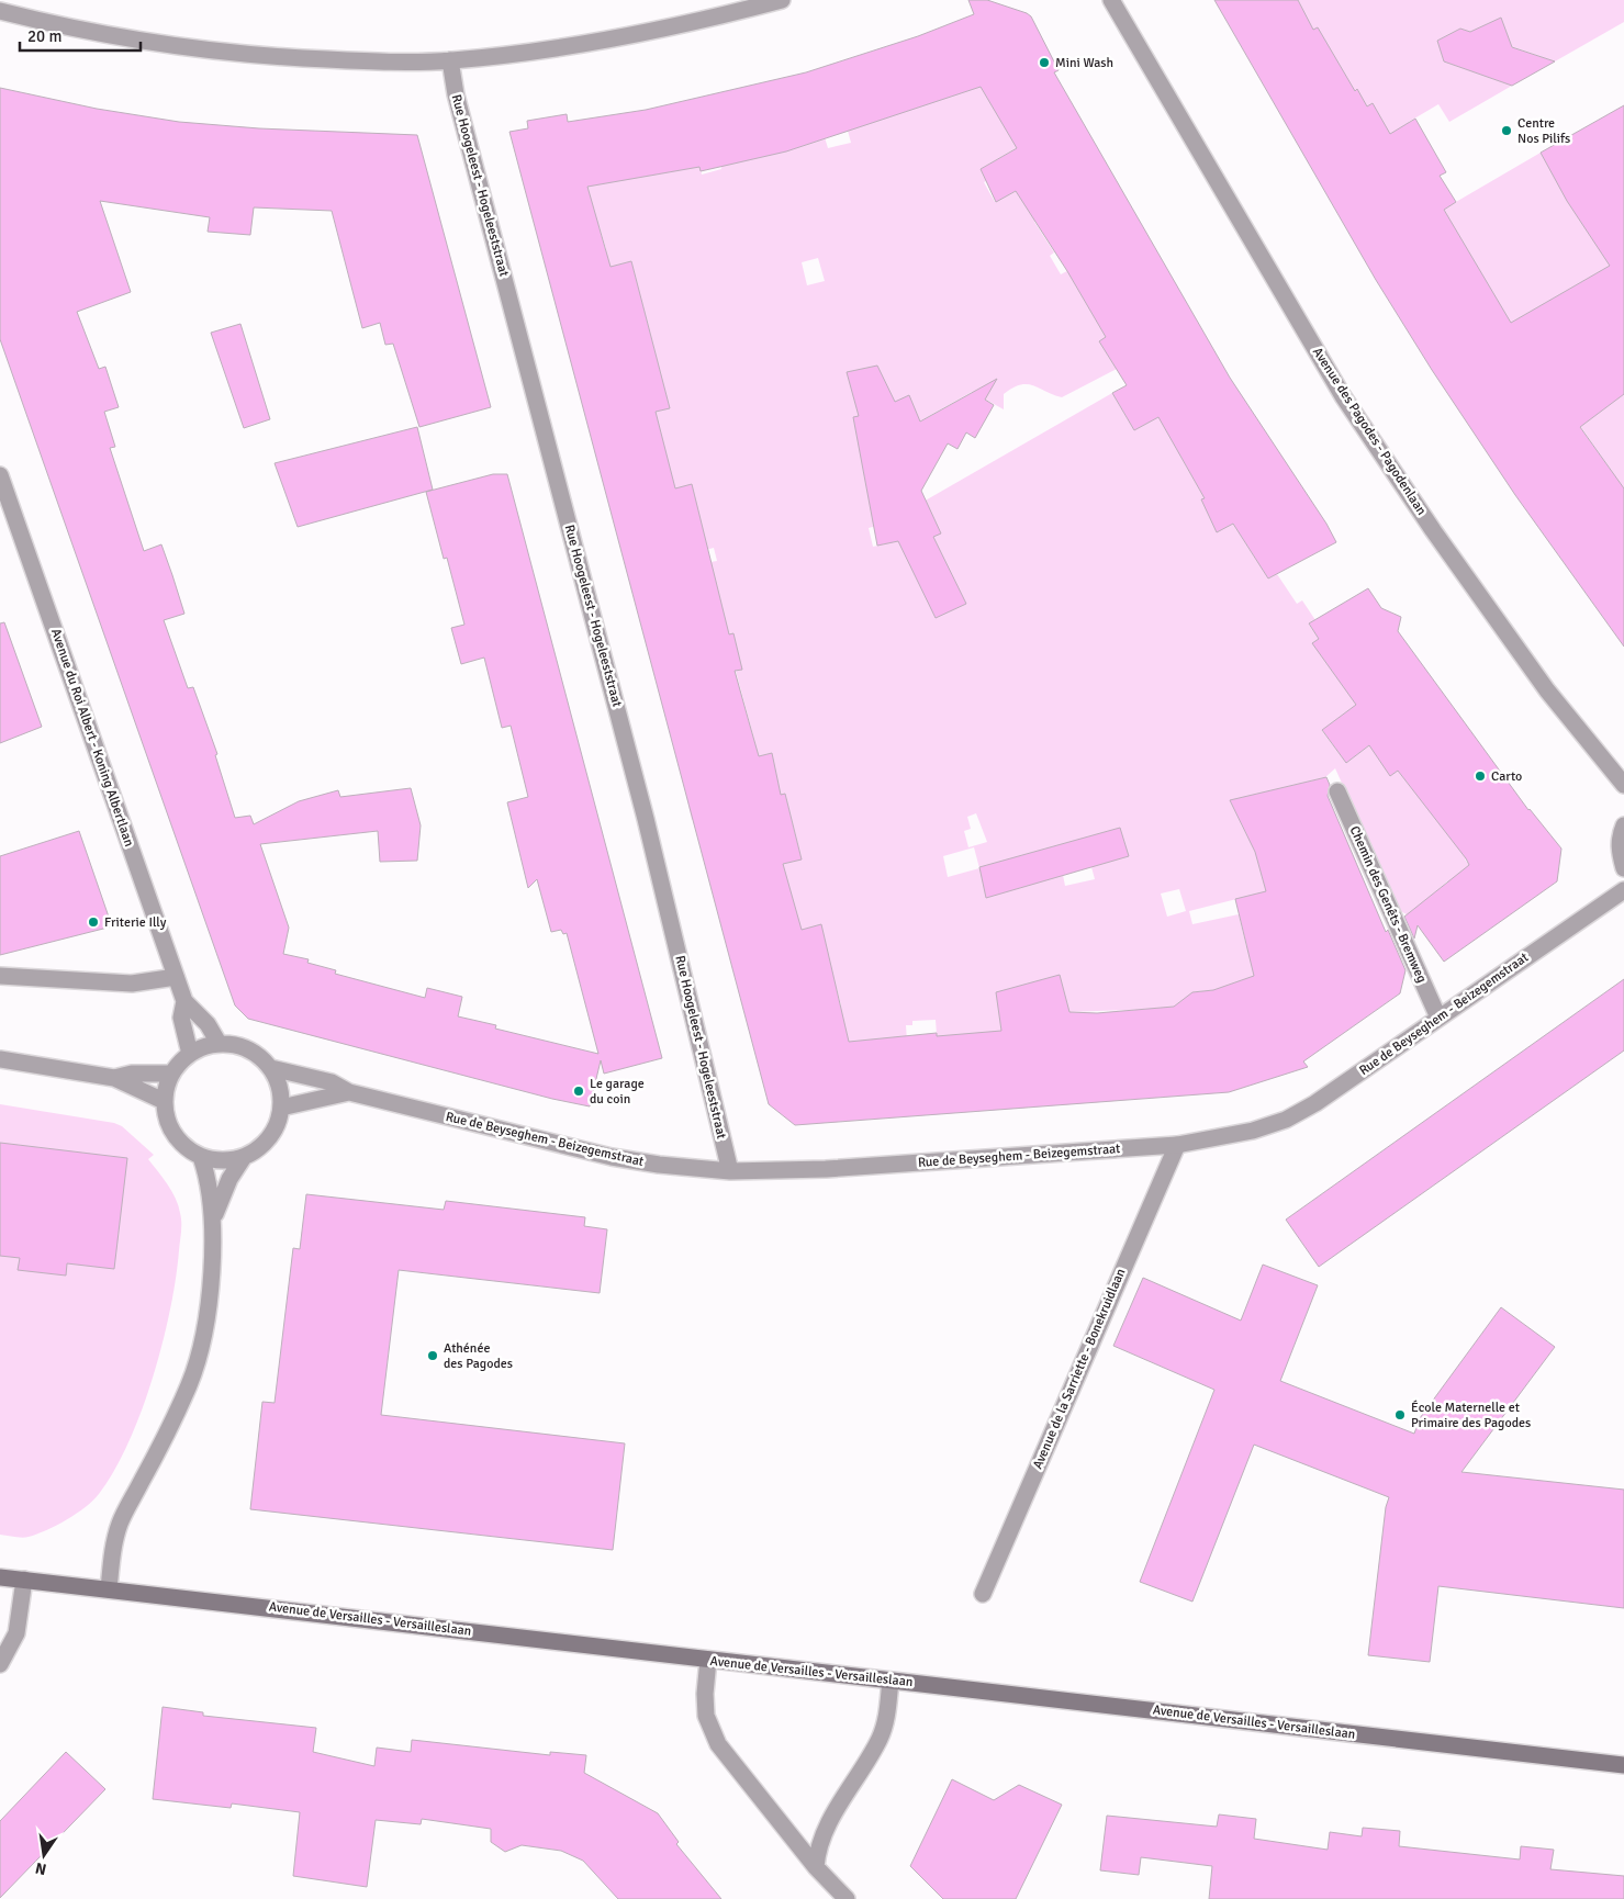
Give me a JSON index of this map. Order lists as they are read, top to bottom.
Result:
{
  "streets": {
    "street": [
      "Rue Hoogeleest - Hogeleeststraat",
      "Avenue des Pagodes - Pagodenlaan",
      "Avenue du Roi Albert - Koning Albertlaan",
      "Chemin des Genêts - Bremweg",
      "Rue de Beyseghem - Beizegemstraat",
      "Avenue de la Sarriette - Bonekruidlaan",
      "Avenue de Versailles - Versailleslaan"
    ]
  },
  "crossings": [
    ["Rue Hoogeleest - Hogeleeststraat", "Rue de Beyseghem - Beizegemstraat"],
    ["Avenue du Roi Albert - Koning Albertlaan", "Rue de Beyseghem - Beizegemstraat"],
    ["Chemin des Genêts - Bremweg", "Rue de Beyseghem - Beizegemstraat"],
    ["Rue de Beyseghem - Beizegemstraat", "Avenue de la Sarriette - Bonekruidlaan"]
  ],
  "places": [
    "Mini Wash",
    "Centre Nos Pilifs",
    "Carto",
    "Friterie Illy",
    "Le garage du coin",
    "Athénée des Pagodes",
    "École Maternelle et Primaire des Pagodes"
  ],
  "scale_bar": "20 m",
  "north": "bottom"
}
